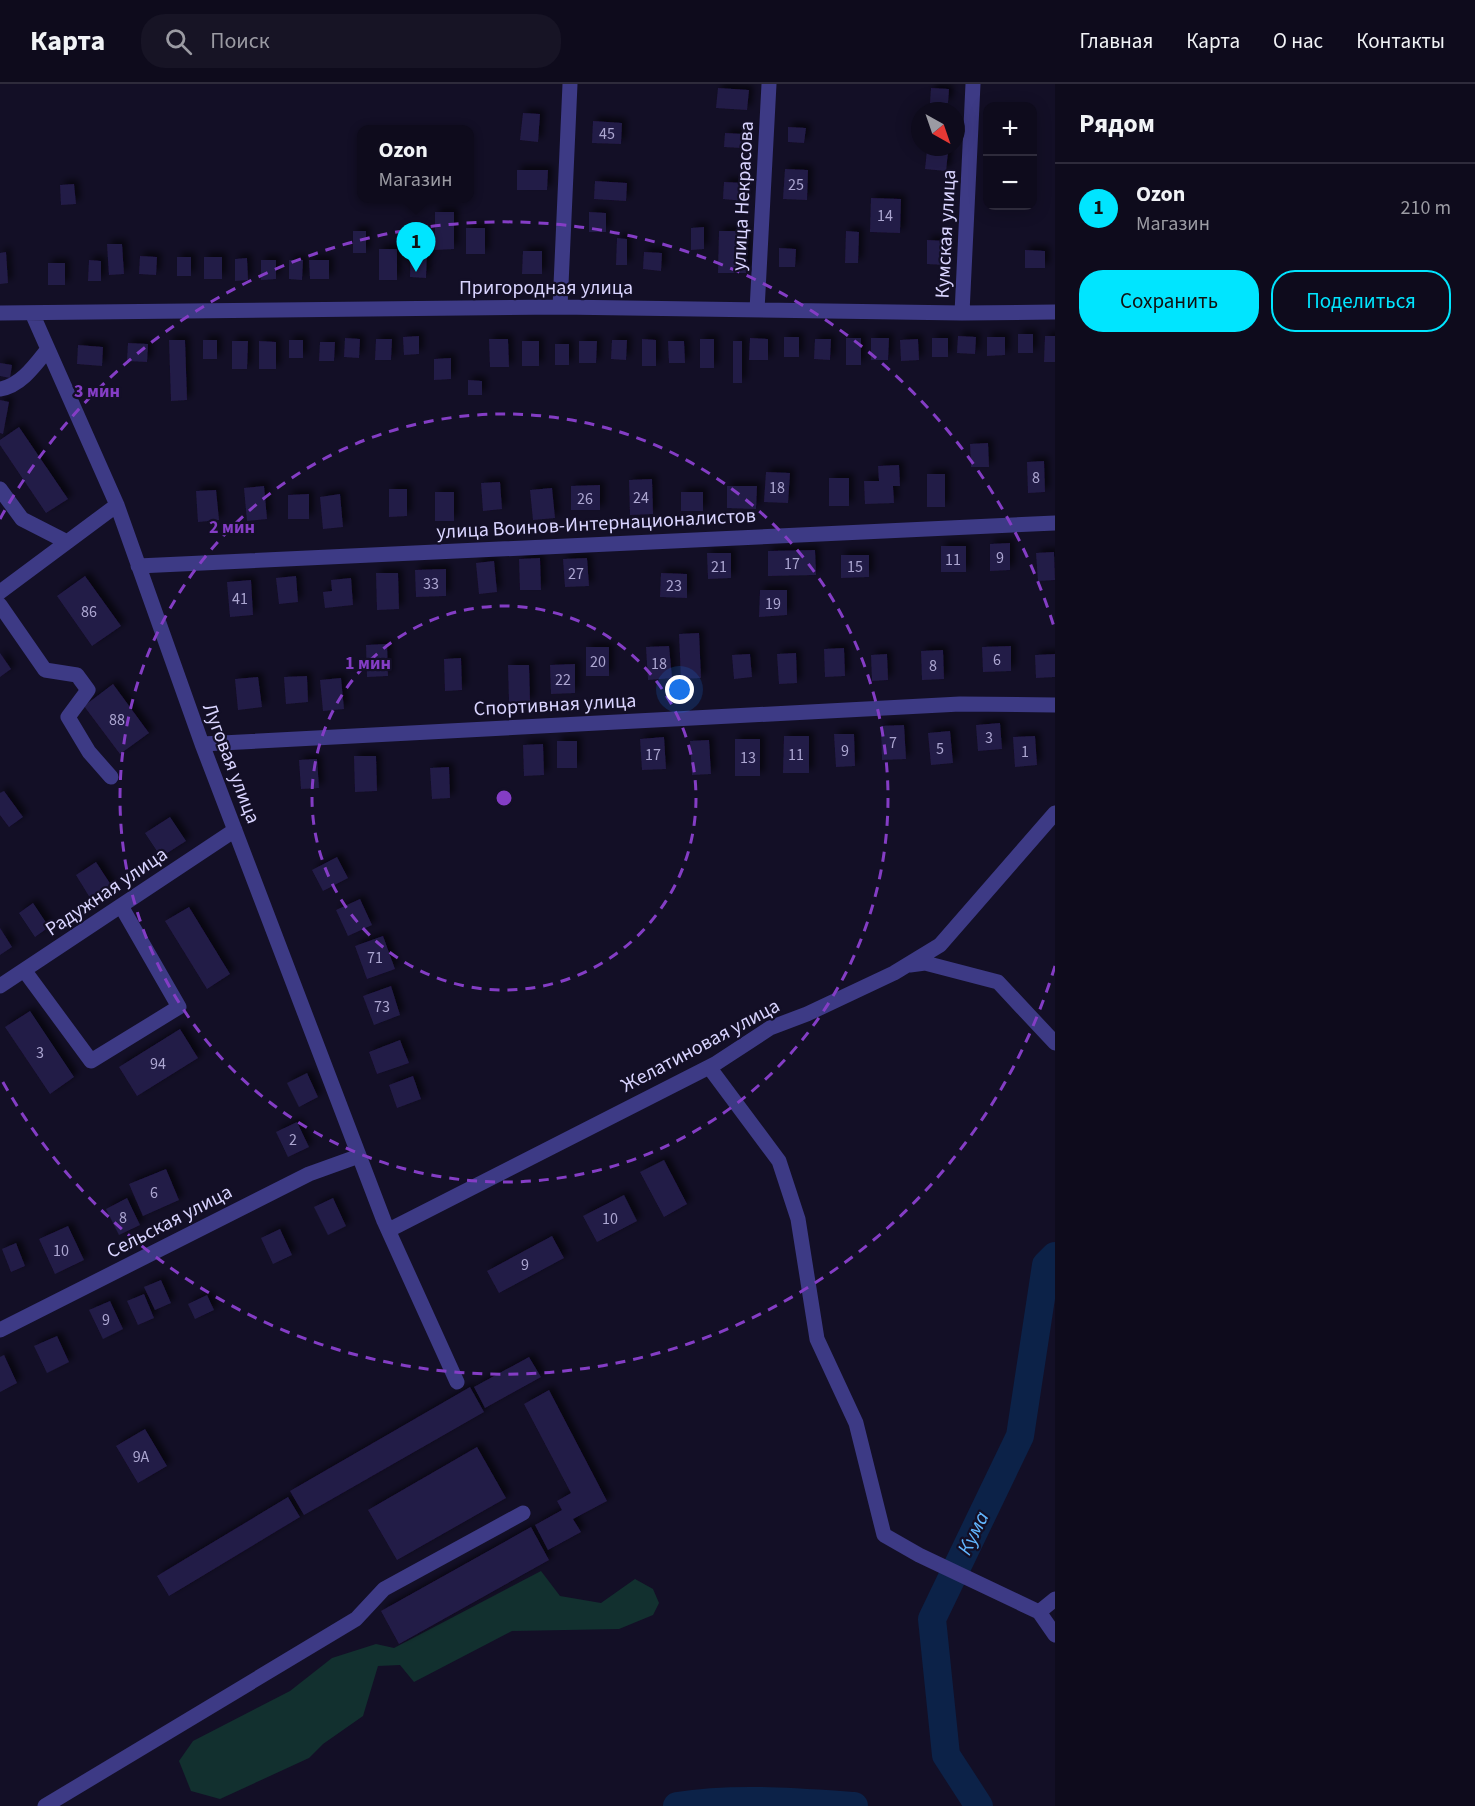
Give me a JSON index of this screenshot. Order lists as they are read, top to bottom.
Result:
{
  "streets": {
    "street": [
      "улица Некрасова",
      "Кумская улица",
      "Пригородная улица",
      "улица Воинов-Интернационалистов",
      "Спортивная улица",
      "Луговая улица",
      "Радужная улица",
      "Желатиновая улица",
      "Сельская улица"
    ]
  },
  "crossings": [
    ["улица Некрасова", "Пригородная улица"],
    ["Кумская улица", "Пригородная улица"],
    ["Пригородная улица", "Луговая улица"],
    ["улица Воинов-Интернационалистов", "Луговая улица"],
    ["Спортивная улица", "Луговая улица"],
    ["Луговая улица", "Радужная улица"],
    ["Луговая улица", "Желатиновая улица"],
    ["Луговая улица", "Сельская улица"]
  ],
  "water": ["Кума"],
  "house_numbers": [
    "45",
    "25",
    "14",
    "8",
    "18",
    "24",
    "26",
    "9",
    "11",
    "17",
    "21",
    "15",
    "27",
    "33",
    "23",
    "41",
    "19",
    "86",
    "6",
    "20",
    "18",
    "8",
    "22",
    "88",
    "3",
    "7",
    "5",
    "9",
    "1",
    "17",
    "11",
    "13",
    "71",
    "73",
    "3",
    "94",
    "2",
    "6",
    "8",
    "10",
    "10",
    "9",
    "9",
    "9А"
  ],
  "north": "bottom right",
  "page": {
    "header": "Карта",
    "search": "Поиск",
    "nav": [
      "Главная",
      "Карта",
      "О нас",
      "Контакты"
    ],
    "heading": "Рядом",
    "map_buttons": ["+", "−"],
    "popup": ["Ozon", "Магазин"],
    "list": [
      {
        "mark": "1",
        "name": "Ozon",
        "note": "Магазин",
        "value": "210 m"
      }
    ],
    "pins": "1",
    "buttons": ["Сохранить", "Поделиться"]
  },
  "rings": ["3 мин", "2 мин", "1 мин"]
}
